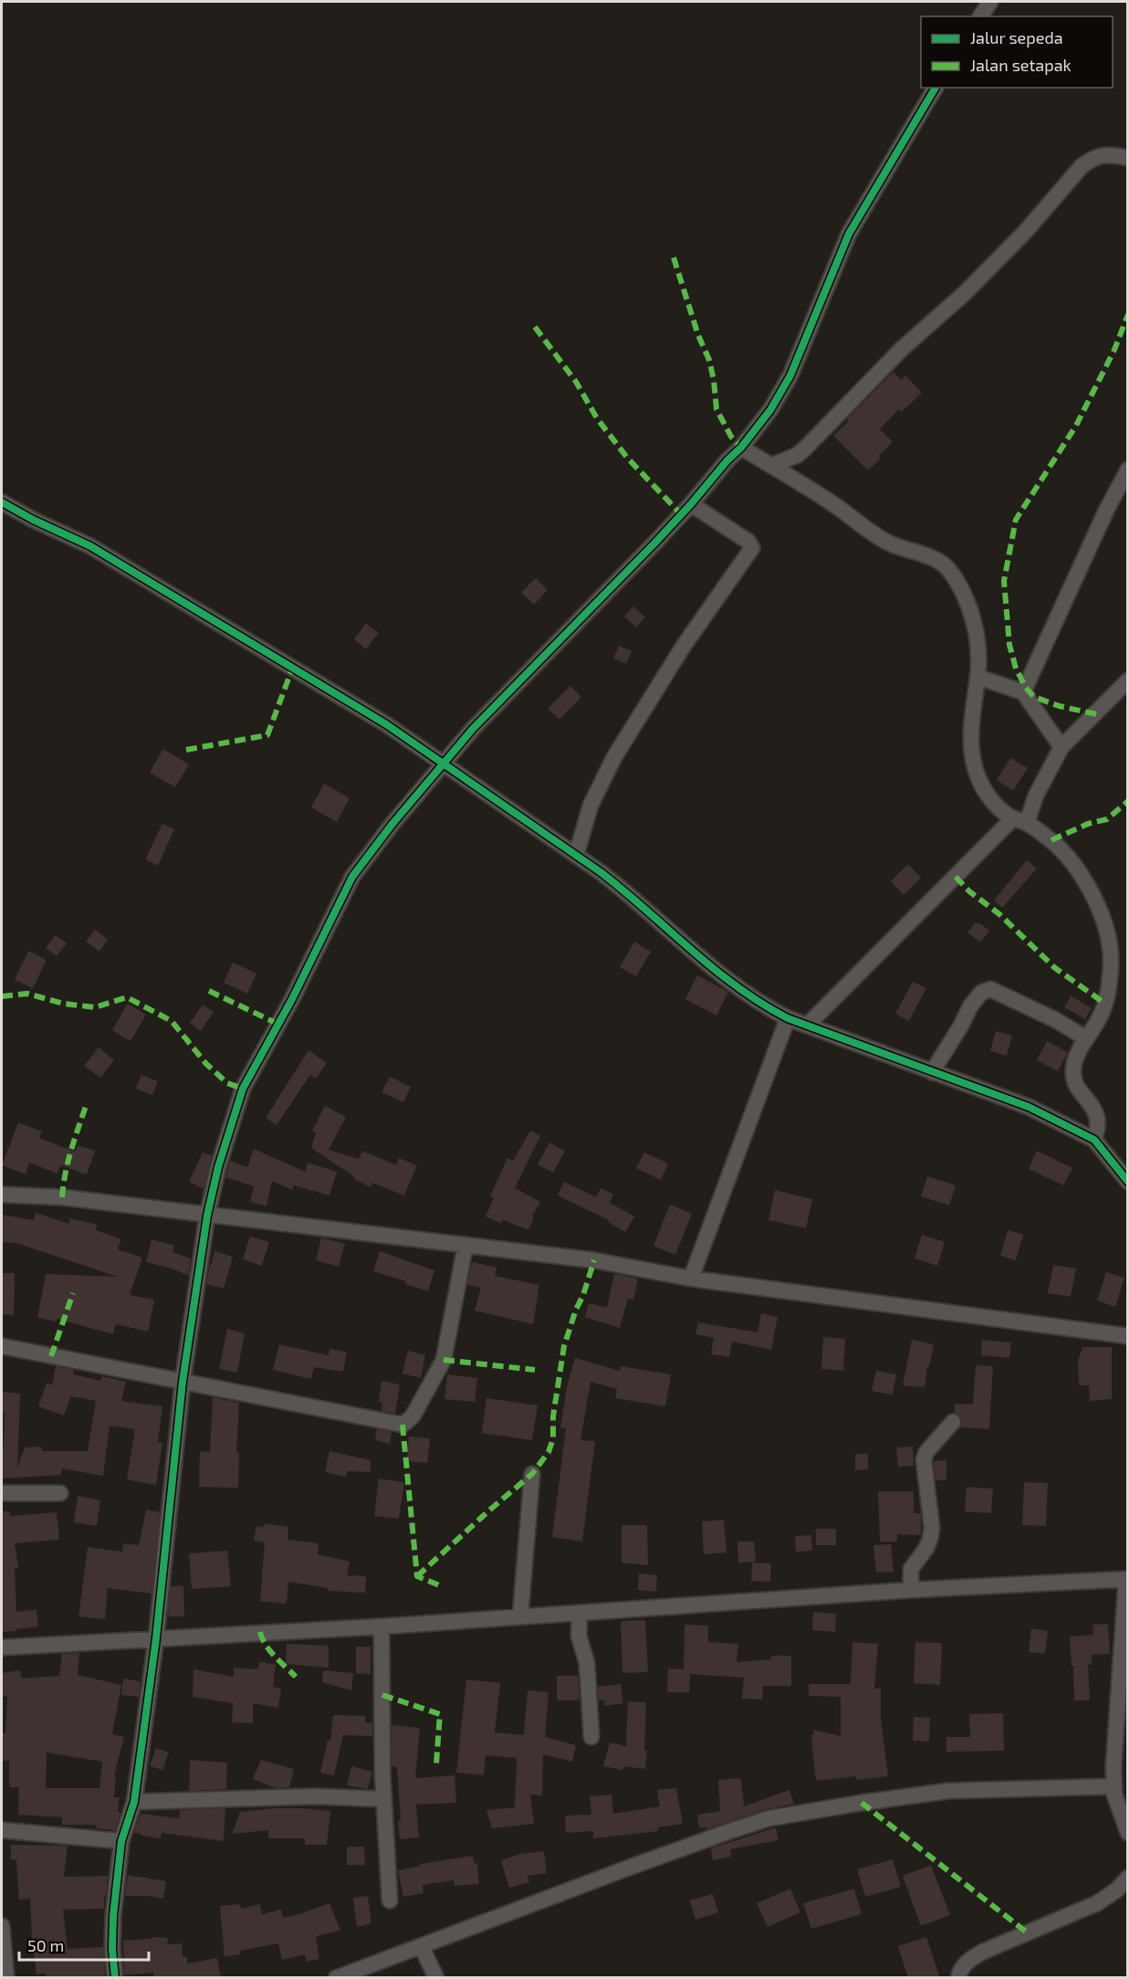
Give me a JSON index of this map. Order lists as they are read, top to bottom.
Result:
{
  "legend": ["Jalur sepeda", "Jalan setapak"],
  "scale_bar": "50 m"
}
